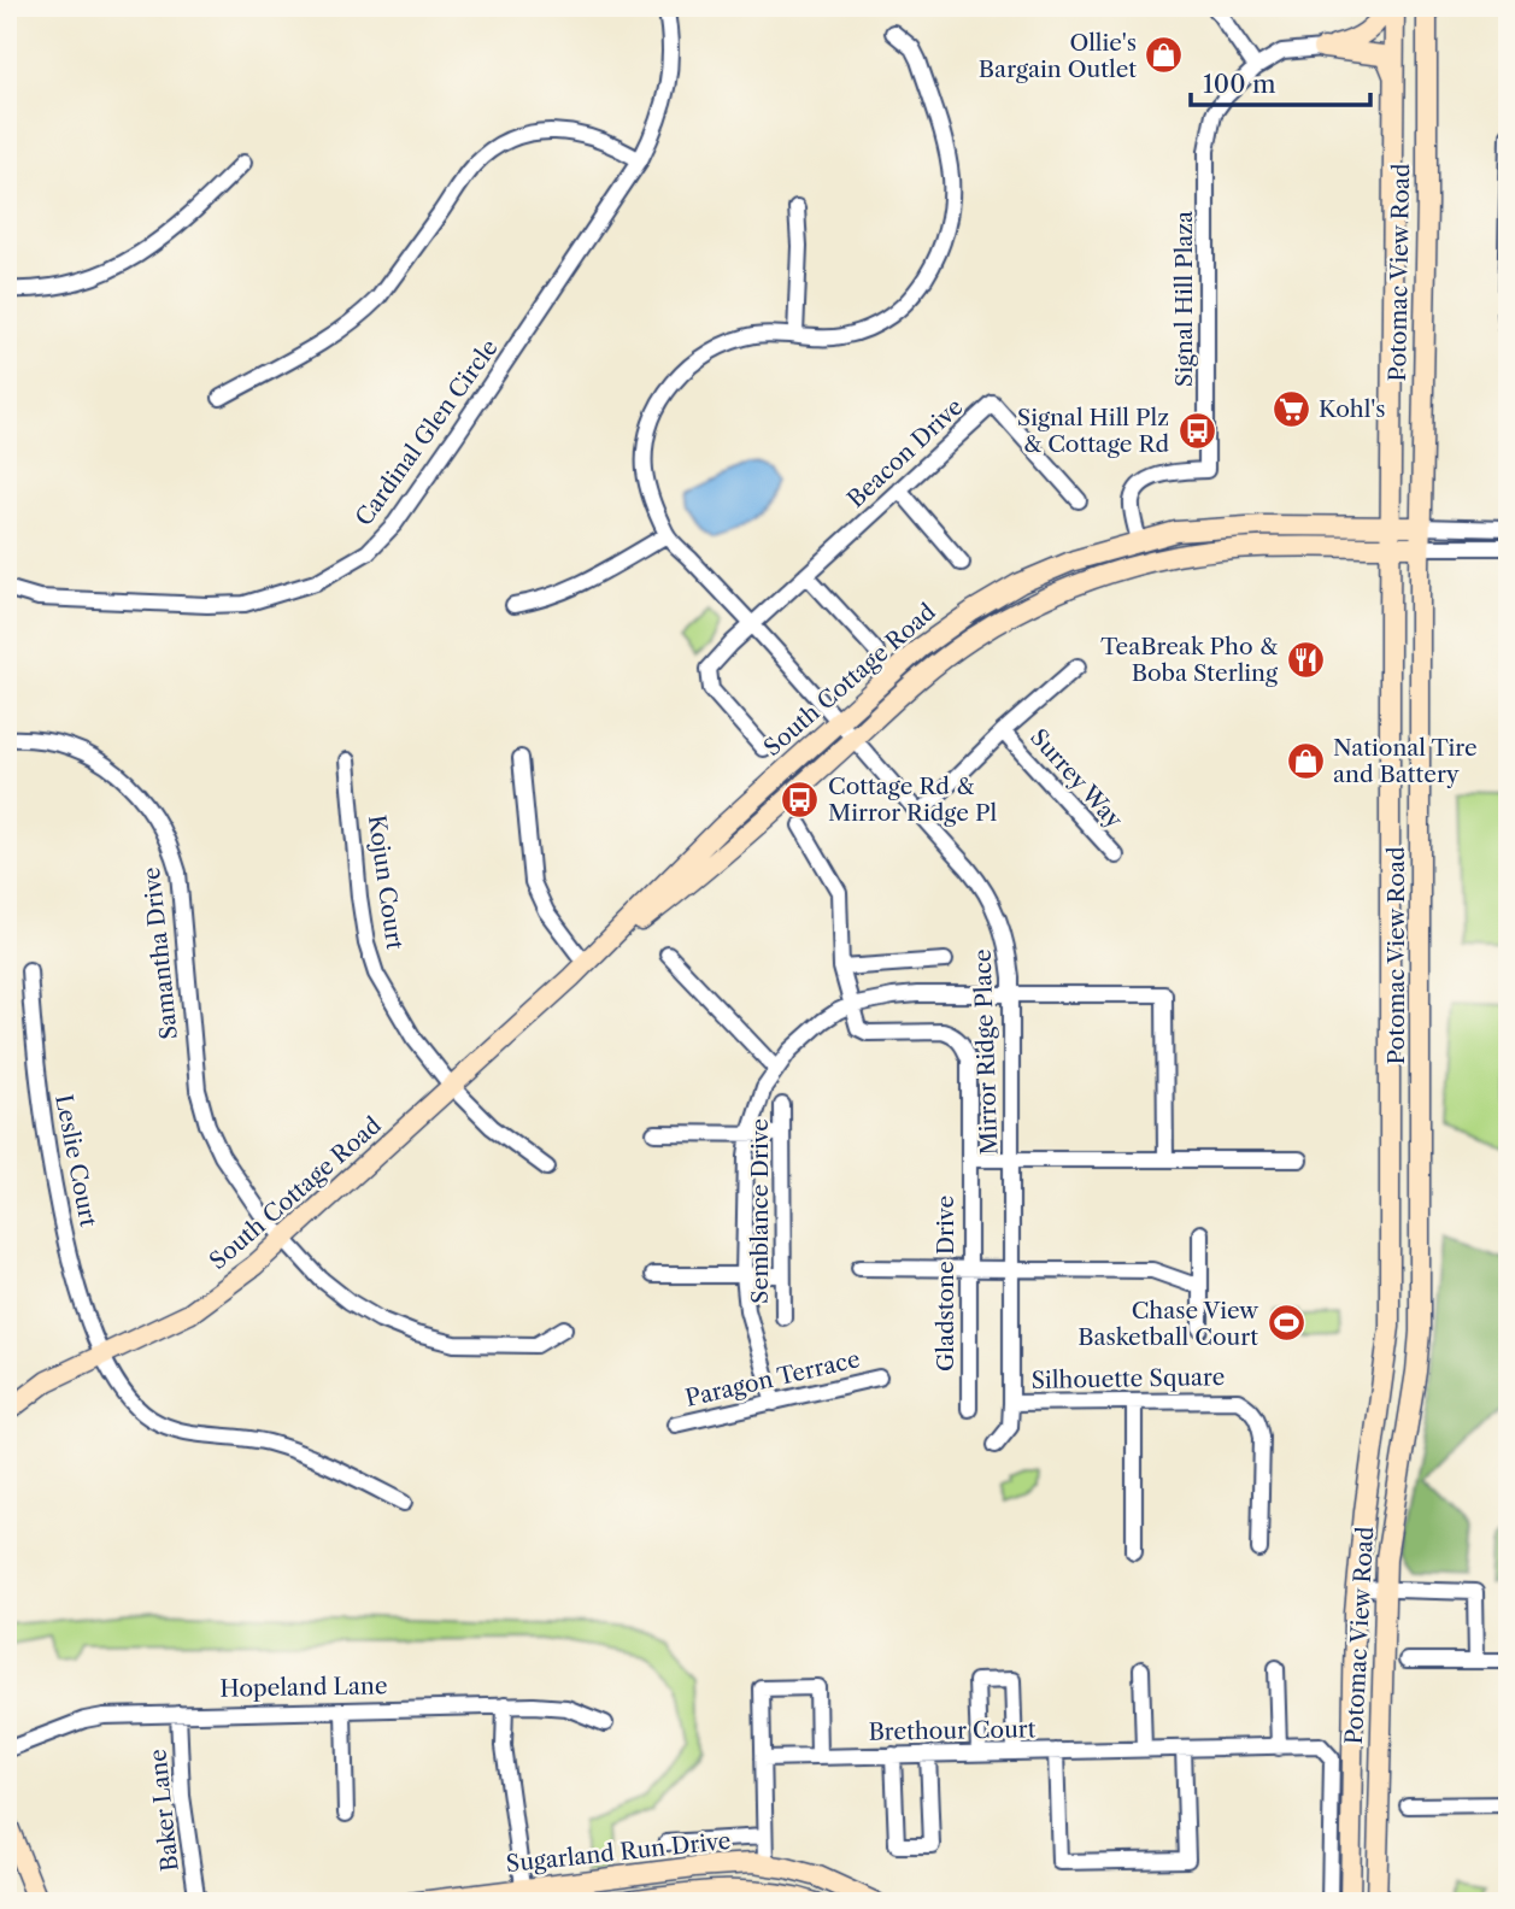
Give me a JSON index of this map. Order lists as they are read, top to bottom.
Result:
{
  "streets": {
    "main road": ["Potomac View Road", "South Cottage Road", "Sugarland Run Drive"],
    "street": [
      "Signal Hill Plaza",
      "Cardinal Glen Circle",
      "Beacon Drive",
      "Surrey Way",
      "Kojun Court",
      "Samantha Drive",
      "Mirror Ridge Place",
      "Leslie Court",
      "Semblance Drive",
      "Gladstone Drive",
      "Paragon Terrace",
      "Silhouette Square",
      "Hopeland Lane",
      "Brethour Court",
      "Baker Lane"
    ]
  },
  "crossings": [
    ["Potomac View Road", "South Cottage Road"],
    ["Signal Hill Plaza", "South Cottage Road"],
    ["Beacon Drive", "Mirror Ridge Place"],
    ["South Cottage Road", "Kojun Court"],
    ["South Cottage Road", "Samantha Drive"],
    ["South Cottage Road", "Mirror Ridge Place"],
    ["South Cottage Road", "Leslie Court"],
    ["Mirror Ridge Place", "Silhouette Square"],
    ["Hopeland Lane", "Baker Lane"]
  ],
  "places": {
    "shop": ["Ollie's Bargain Outlet", "National Tire and Battery"],
    "supermarket": ["Kohl's"],
    "bus stop": ["Signal Hill Plz & Cottage Rd", "Cottage Rd & Mirror Ridge Pl"],
    "restaurant": ["TeaBreak Pho & Boba Sterling"],
    "sports": ["Chase View Basketball Court"]
  },
  "scale_bar": "100 m"
}
